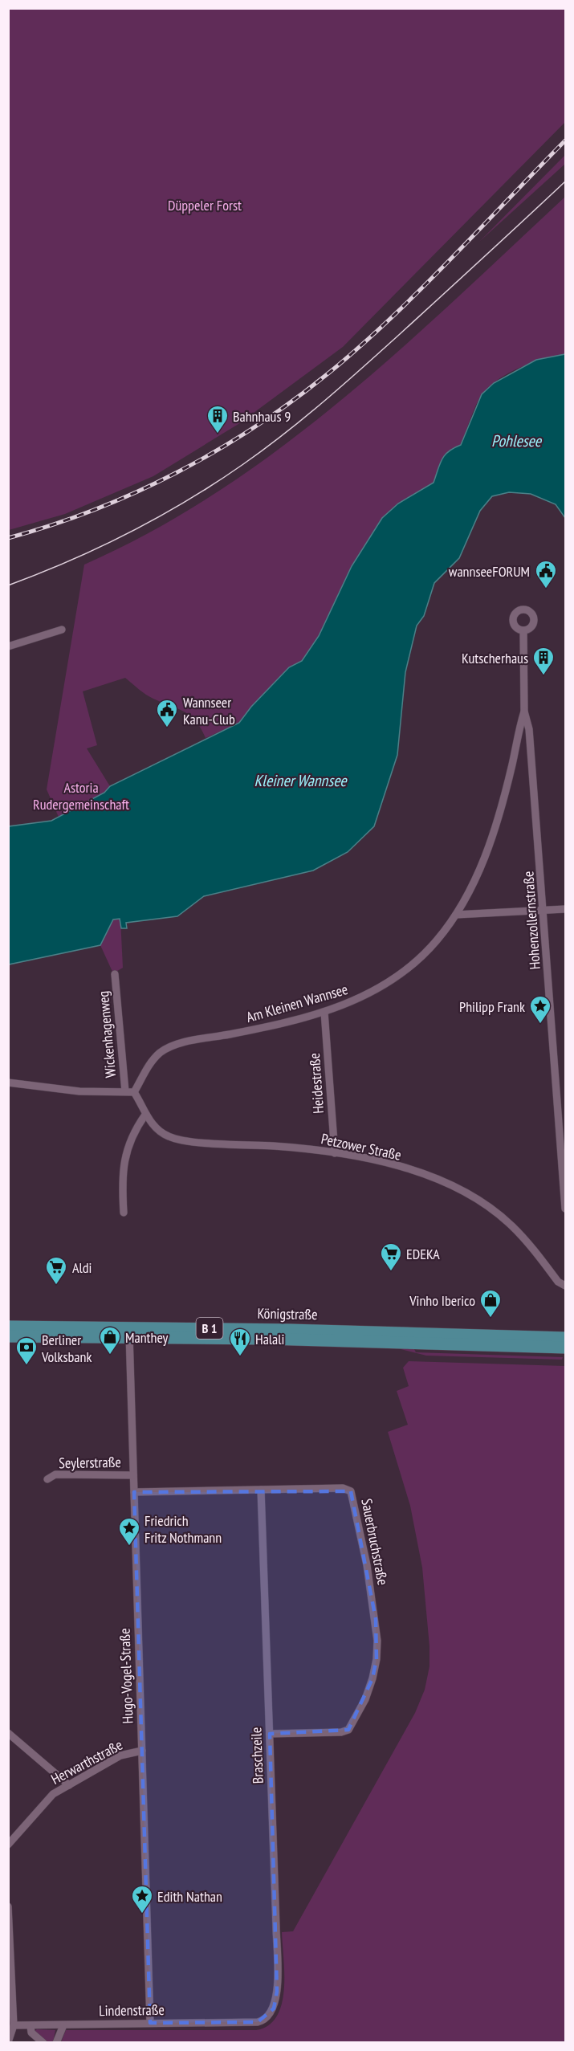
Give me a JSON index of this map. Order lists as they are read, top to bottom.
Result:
{
  "streets": {
    "main road": ["Königstraße", "B 1"],
    "street": [
      "Hohenzollernstraße",
      "Am Kleinen Wannsee",
      "Wickenhagenweg",
      "Heidestraße",
      "Petzower Straße",
      "Seylerstraße",
      "Sauerbruchstraße",
      "Hugo-Vogel-Straße",
      "Braschzeile",
      "Herwarthstraße",
      "Lindenstraße"
    ]
  },
  "crossings": [
    ["Hohenzollernstraße", "Am Kleinen Wannsee"],
    ["Am Kleinen Wannsee", "Heidestraße"],
    ["Am Kleinen Wannsee", "Petzower Straße"],
    ["Heidestraße", "Petzower Straße"],
    ["Königstraße", "Hugo-Vogel-Straße"],
    ["Seylerstraße", "Hugo-Vogel-Straße"],
    ["Sauerbruchstraße", "Hugo-Vogel-Straße"],
    ["Sauerbruchstraße", "Braschzeile"],
    ["Hugo-Vogel-Straße", "Herwarthstraße"],
    ["Hugo-Vogel-Straße", "Lindenstraße"],
    ["Braschzeile", "Lindenstraße"]
  ],
  "water": ["Pohlesee", "Kleiner Wannsee"],
  "parks": ["Düppeler Forst", "Astoria Rudergemeinschaft"],
  "places": {
    "building": ["Bahnhaus 9", "Kutscherhaus"],
    "public building": ["wannseeFORUM", "Wannseer Kanu-Club"],
    "place": ["Philipp Frank", "Friedrich Fritz Nothmann", "Edith Nathan"],
    "supermarket": ["EDEKA", "Aldi"],
    "shop": ["Vinho Iberico", "Manthey"],
    "restaurant": ["Halali"],
    "bank": ["Berliner Volksbank"]
  }
}
